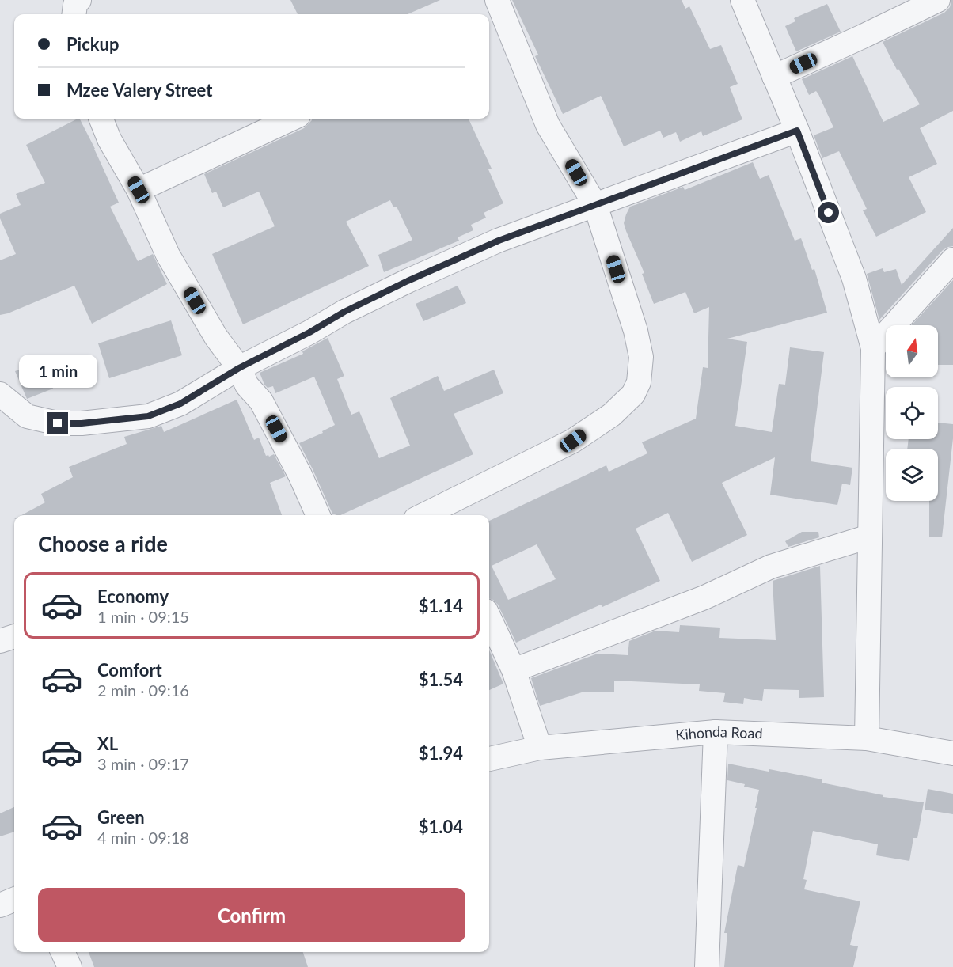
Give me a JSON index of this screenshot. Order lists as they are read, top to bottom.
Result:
{
  "streets": {
    "street": ["Kihonda Road"]
  },
  "north": "top",
  "page": {
    "banner": ["Pickup", "Mzee Valery Street"],
    "bubble": "1 min",
    "heading": "Choose a ride",
    "list": [
      {
        "name": "Economy",
        "note": "1 min · 09:15",
        "value": "$1.14"
      },
      {
        "name": "Comfort",
        "note": "2 min · 09:16",
        "value": "$1.54"
      },
      {
        "name": "XL",
        "note": "3 min · 09:17",
        "value": "$1.94"
      },
      {
        "name": "Green",
        "note": "4 min · 09:18",
        "value": "$1.04"
      }
    ],
    "buttons": "Confirm"
  }
}
